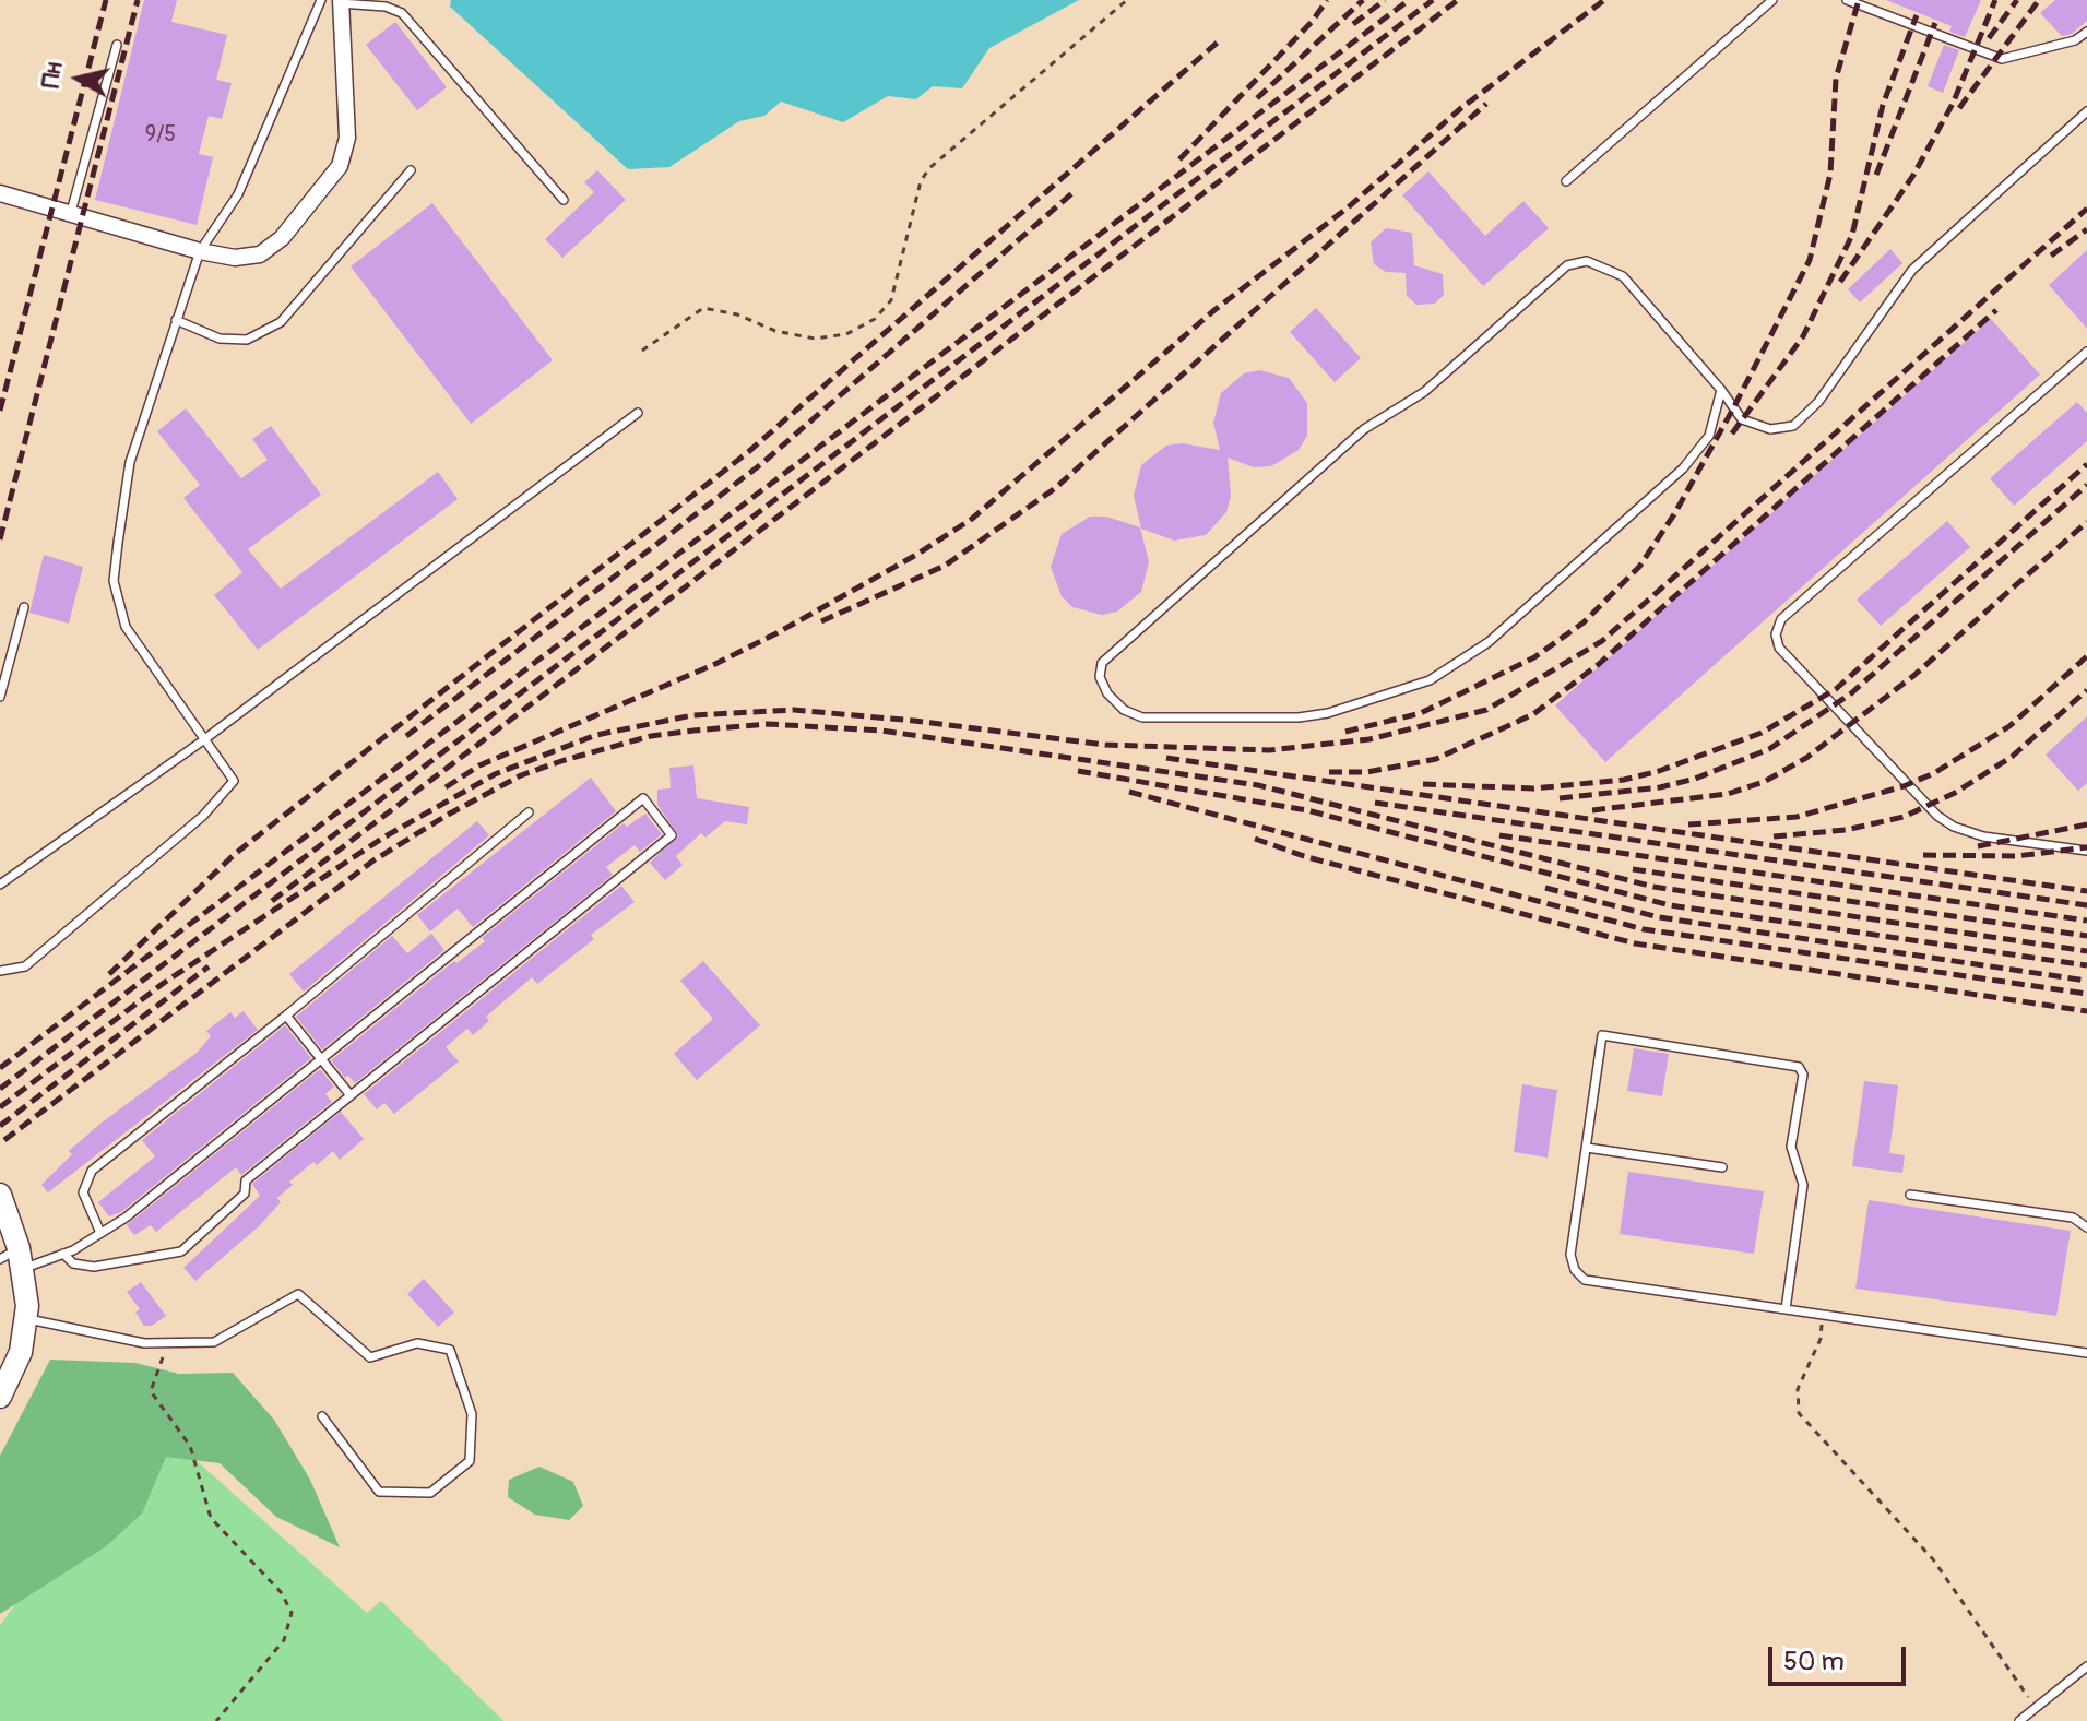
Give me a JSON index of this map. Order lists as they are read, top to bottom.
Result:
{
  "house_numbers": ["9/5"],
  "scale_bar": "50 m",
  "north": "left"
}
